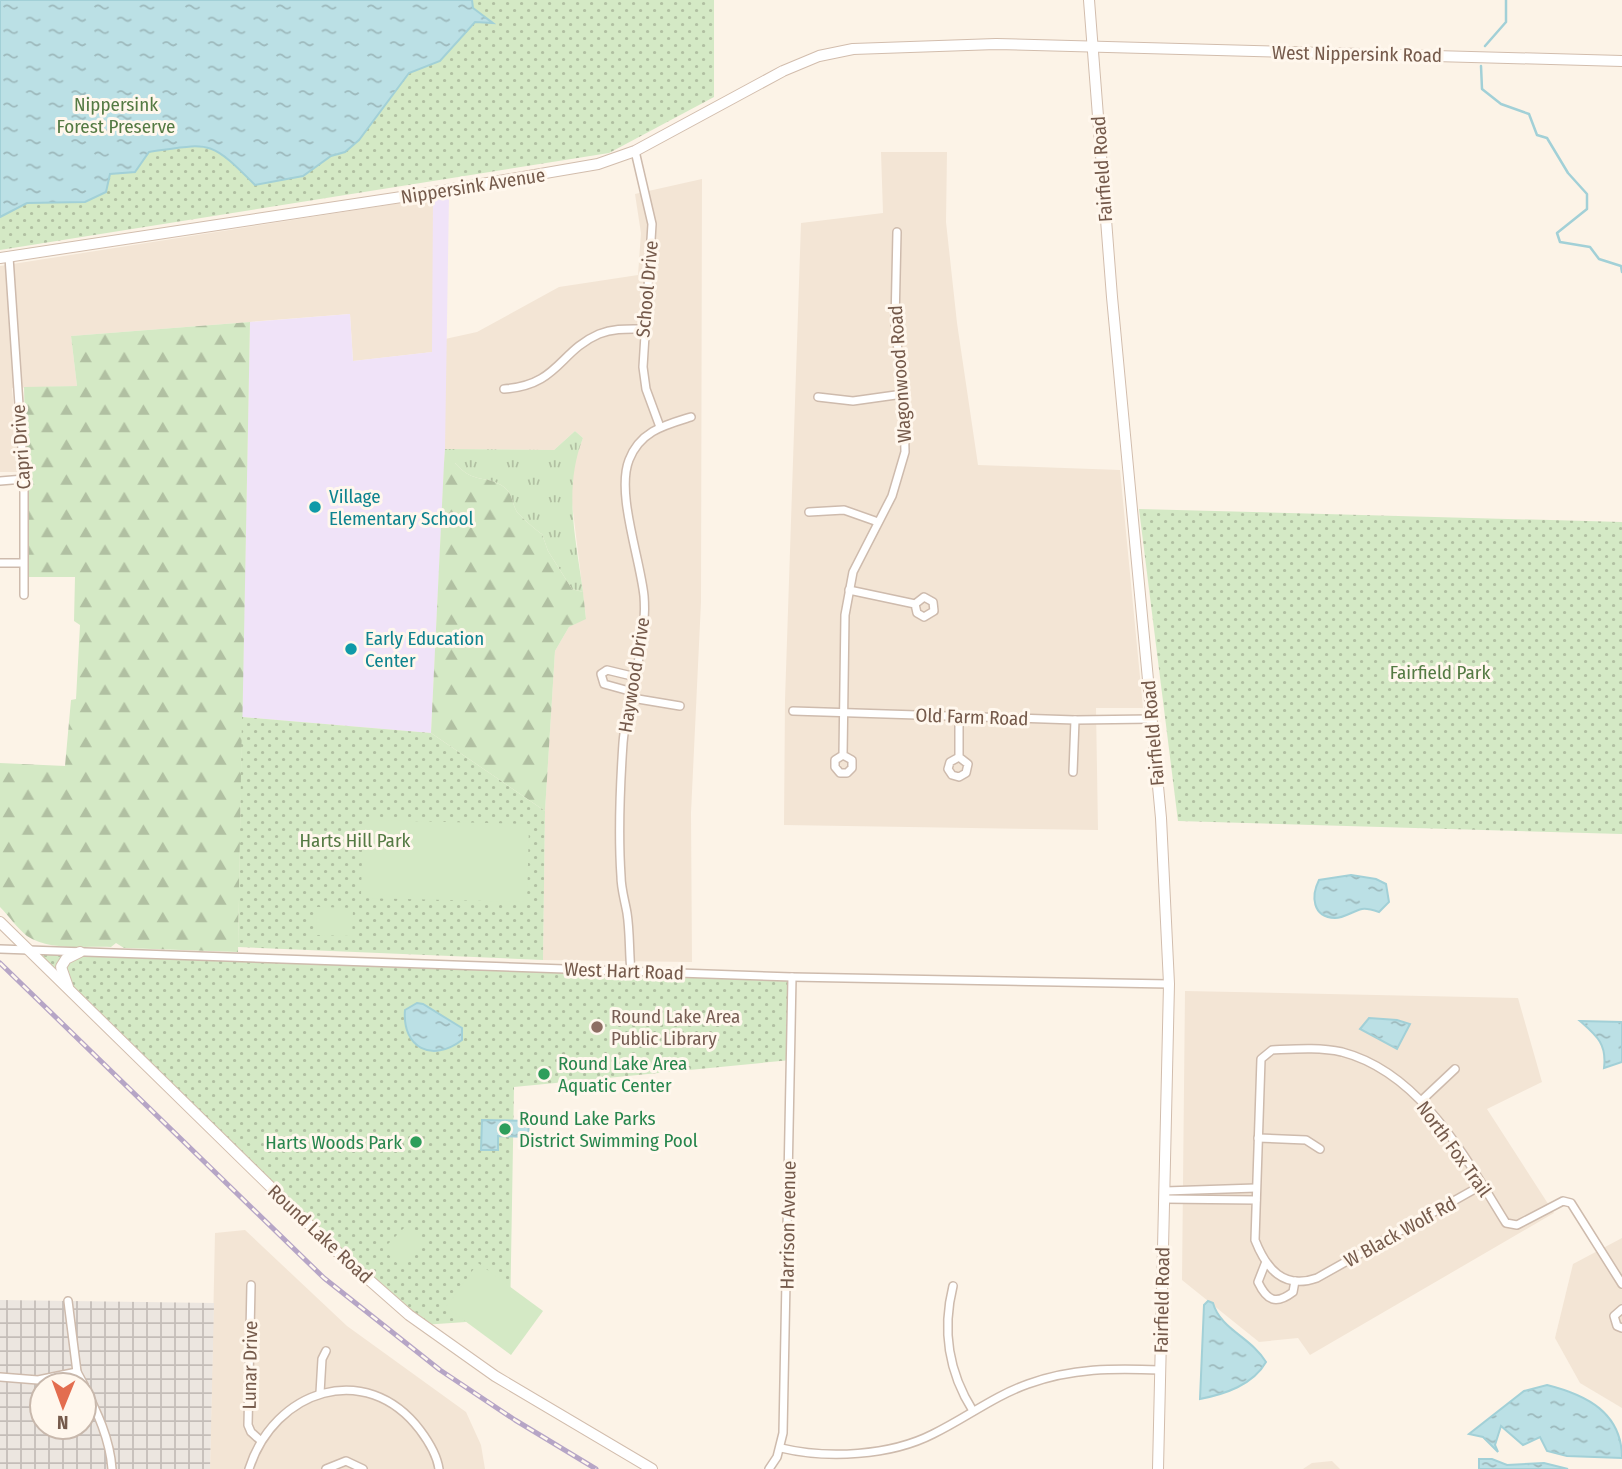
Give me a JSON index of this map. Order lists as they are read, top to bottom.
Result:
{
  "streets": {
    "street": [
      "West Nippersink Road",
      "Fairfield Road",
      "Nippersink Avenue",
      "School Drive",
      "Wagonwood Road",
      "Capri Drive",
      "Haywood Drive",
      "Old Farm Road",
      "West Hart Road",
      "North Fox Trail",
      "Harrison Avenue",
      "W Black Wolf Rd",
      "Round Lake Road",
      "Lunar Drive"
    ]
  },
  "crossings": [
    ["West Nippersink Road", "Fairfield Road"],
    ["West Nippersink Road", "Nippersink Avenue"],
    ["Fairfield Road", "Old Farm Road"],
    ["Fairfield Road", "West Hart Road"],
    ["Nippersink Avenue", "School Drive"],
    ["Nippersink Avenue", "Capri Drive"],
    ["School Drive", "Haywood Drive"],
    ["Wagonwood Road", "Old Farm Road"],
    ["Haywood Drive", "West Hart Road"],
    ["West Hart Road", "Harrison Avenue"],
    ["West Hart Road", "Round Lake Road"],
    ["North Fox Trail", "W Black Wolf Rd"]
  ],
  "parks": ["Nippersink Forest Preserve", "Fairfield Park", "Harts Hill Park"],
  "places": [
    "Village Elementary School",
    "Early Education Center",
    "Round Lake Area Public Library",
    "Round Lake Area Aquatic Center",
    "Round Lake Parks District Swimming Pool",
    "Harts Woods Park"
  ],
  "north": "bottom"
}
